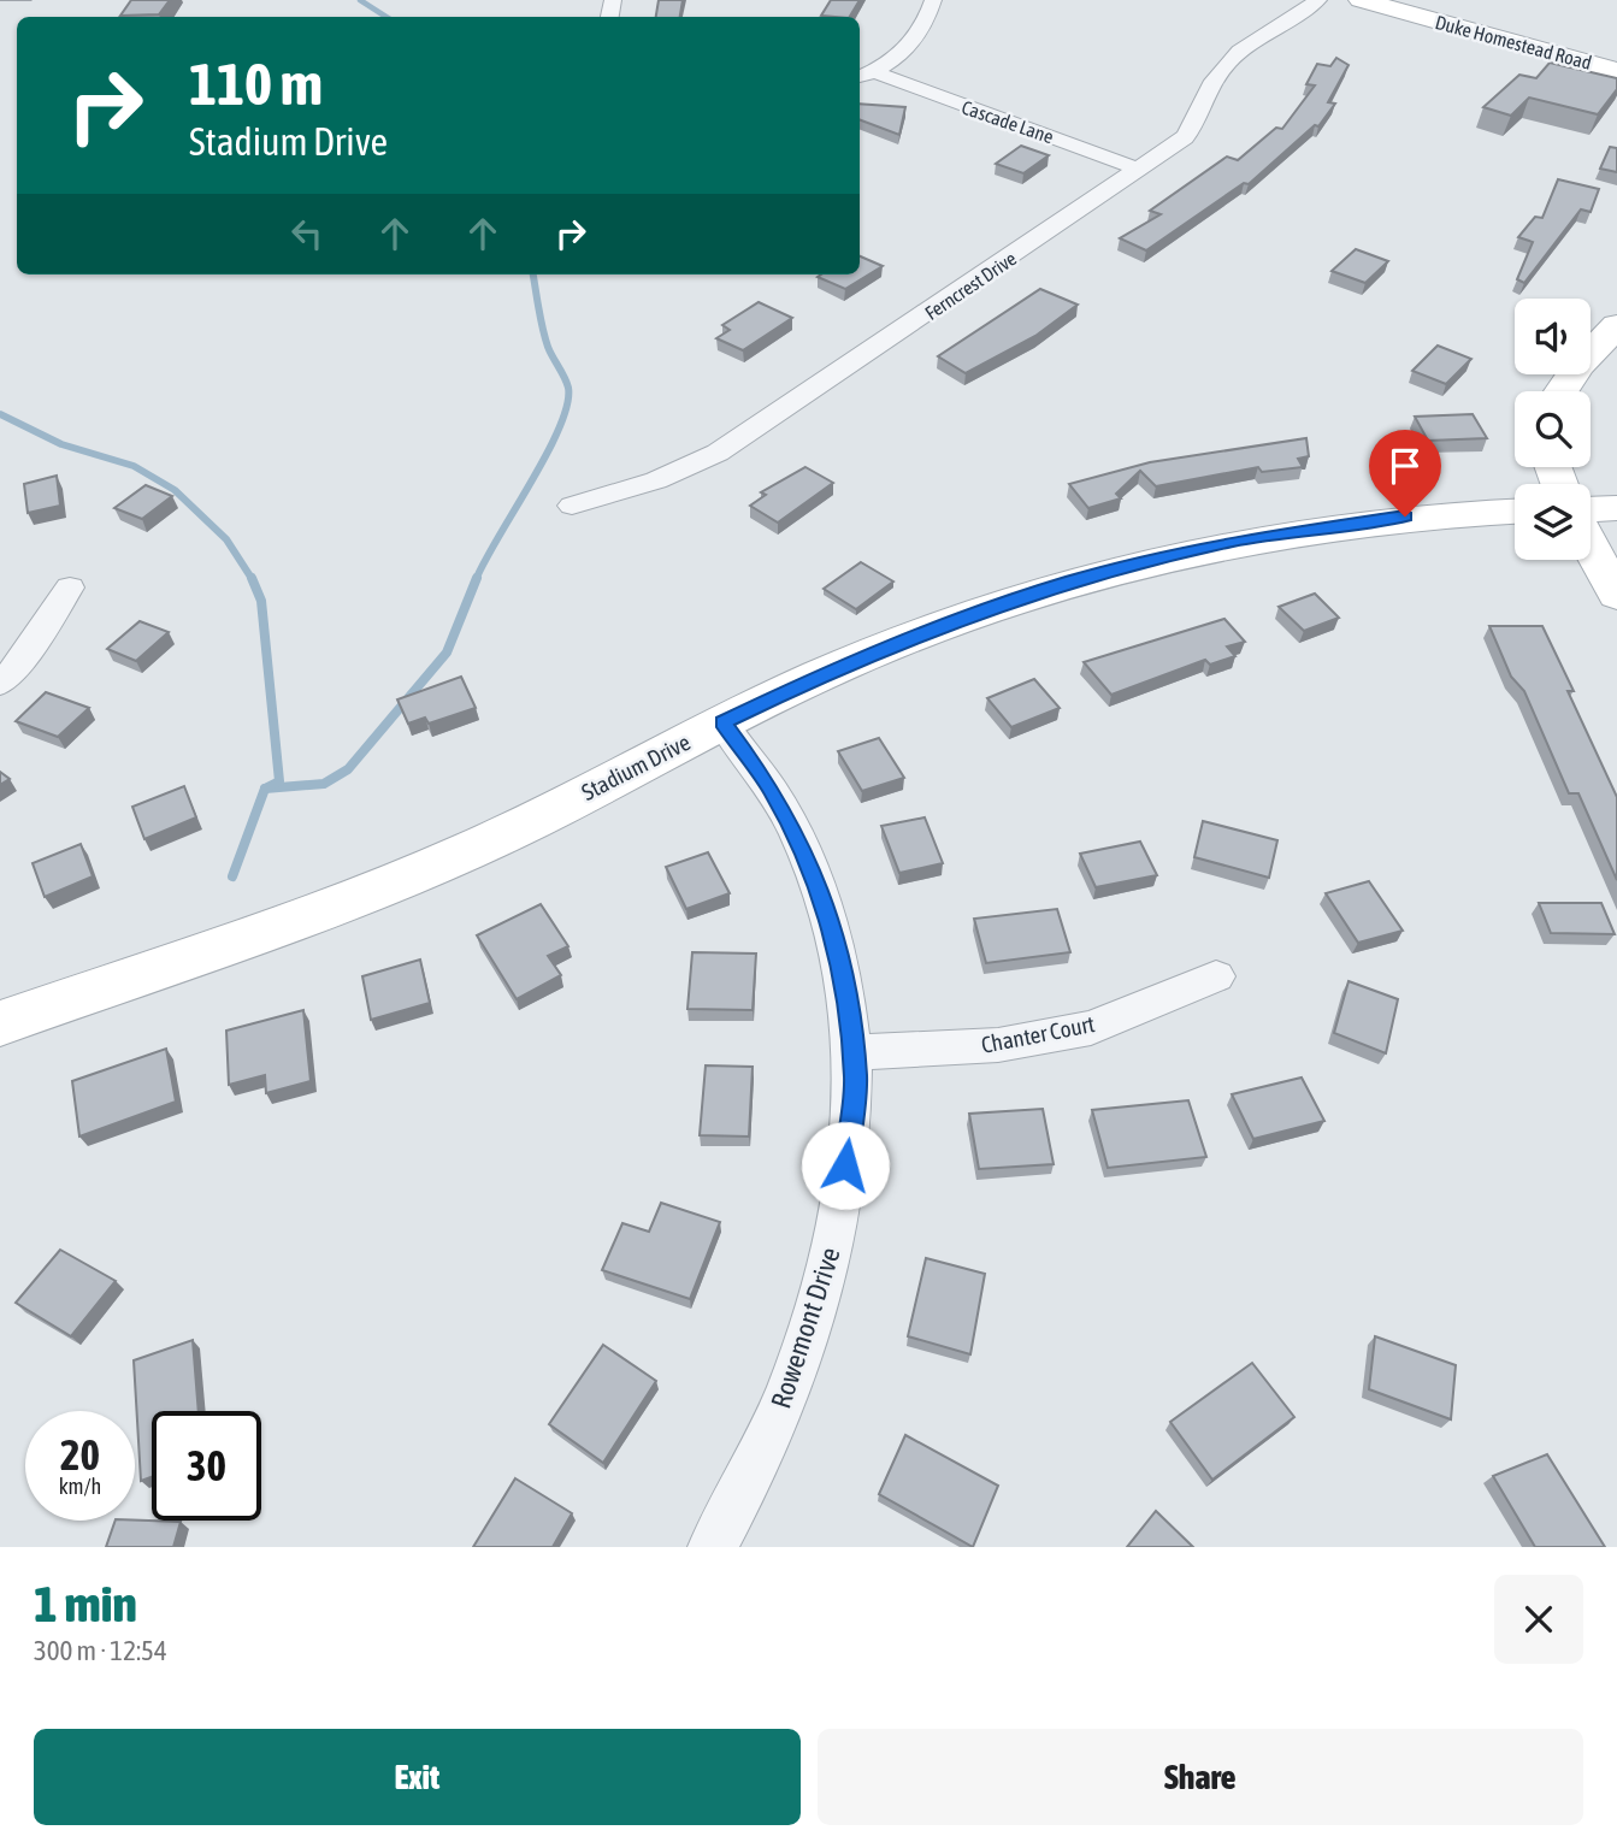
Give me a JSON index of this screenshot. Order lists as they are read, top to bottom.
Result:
{
  "streets": {
    "street": [
      "Duke Homestead Road",
      "Cascade Lane",
      "Ferncrest Drive",
      "Stadium Drive",
      "Chanter Court",
      "Rowemont Drive"
    ]
  },
  "crossings": [
    ["Cascade Lane", "Ferncrest Drive"],
    ["Stadium Drive", "Rowemont Drive"],
    ["Chanter Court", "Rowemont Drive"]
  ],
  "page": {
    "turn": ["110 m", "Stadium Drive"],
    "speed": "20 km/h",
    "limit": "30",
    "heading": ["1 min", "300 m · 12:54"],
    "buttons": ["Exit", "Share"]
  }
}
